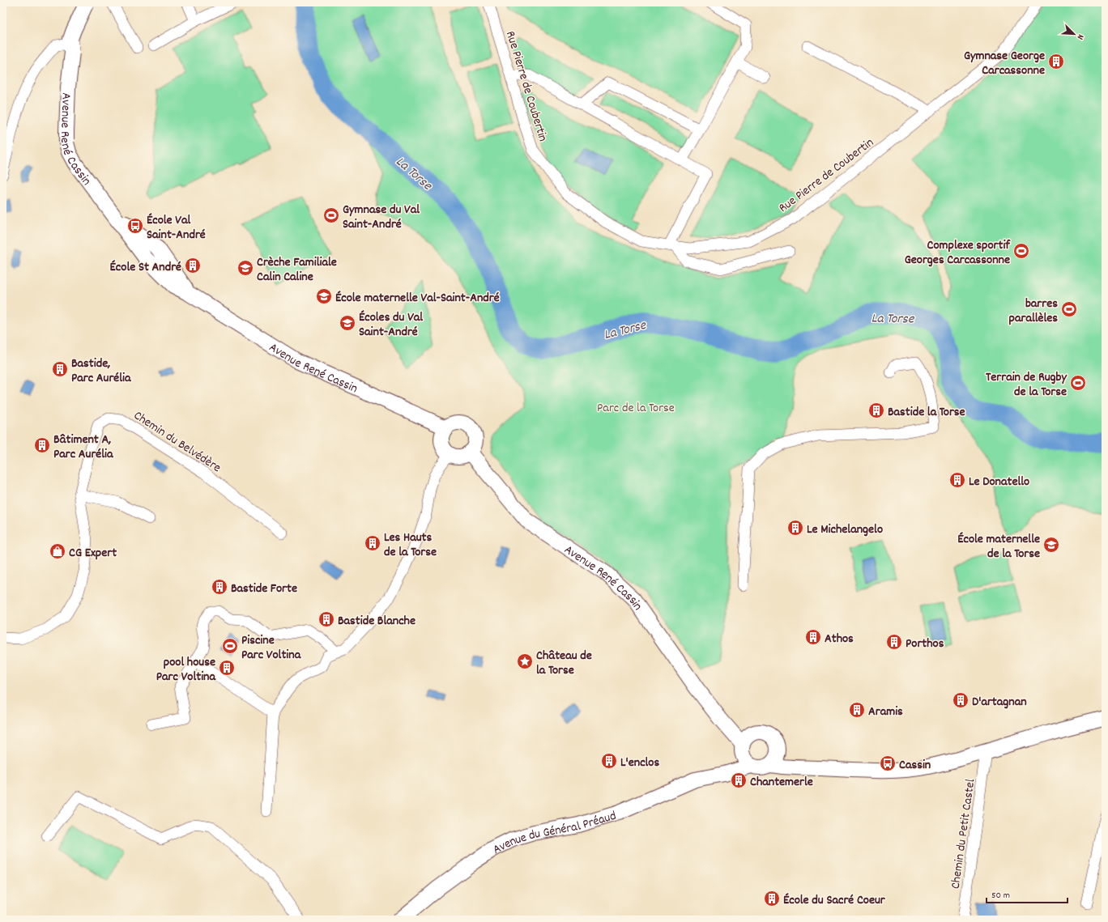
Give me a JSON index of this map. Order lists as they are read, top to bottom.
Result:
{
  "streets": {
    "street": [
      "Rue Pierre de Coubertin",
      "Avenue René Cassin",
      "Chemin du Belvédère",
      "Avenue du Général Préaud",
      "Chemin du Petit Castel"
    ]
  },
  "crossings": [
    ["Avenue René Cassin", "Avenue du Général Préaud"]
  ],
  "water": ["La Torse"],
  "parks": ["Parc de la Torse"],
  "places": {
    "building": [
      "Gymnase George Carcassonne",
      "École St André",
      "Bastide, Parc Aurélia",
      "Bastide la Torse",
      "Bâtiment A, Parc Aurélia",
      "Le Donatello",
      "Le Michelangelo",
      "Les Hauts de la Torse",
      "Bastide Forte",
      "Bastide Blanche",
      "Athos",
      "Porthos",
      "pool house Parc Voltina",
      "D'artagnan",
      "Aramis",
      "L'enclos",
      "Chantemerle",
      "École du Sacré Coeur"
    ],
    "sports": [
      "Gymnase du Val Saint-André",
      "Complexe sportif Georges Carcassonne",
      "barres parallèles",
      "Terrain de Rugby de la Torse",
      "Piscine Parc Voltina"
    ],
    "bus stop": ["École Val Saint-André", "Cassin"],
    "school or university": [
      "Crèche Familiale Calin Caline",
      "École maternelle Val-Saint-André",
      "Écoles du Val Saint-André",
      "École maternelle de la Torse"
    ],
    "shop": ["CG Expert"],
    "place": ["Château de la Torse"]
  },
  "scale_bar": "50 m",
  "north": "bottom right"
}
